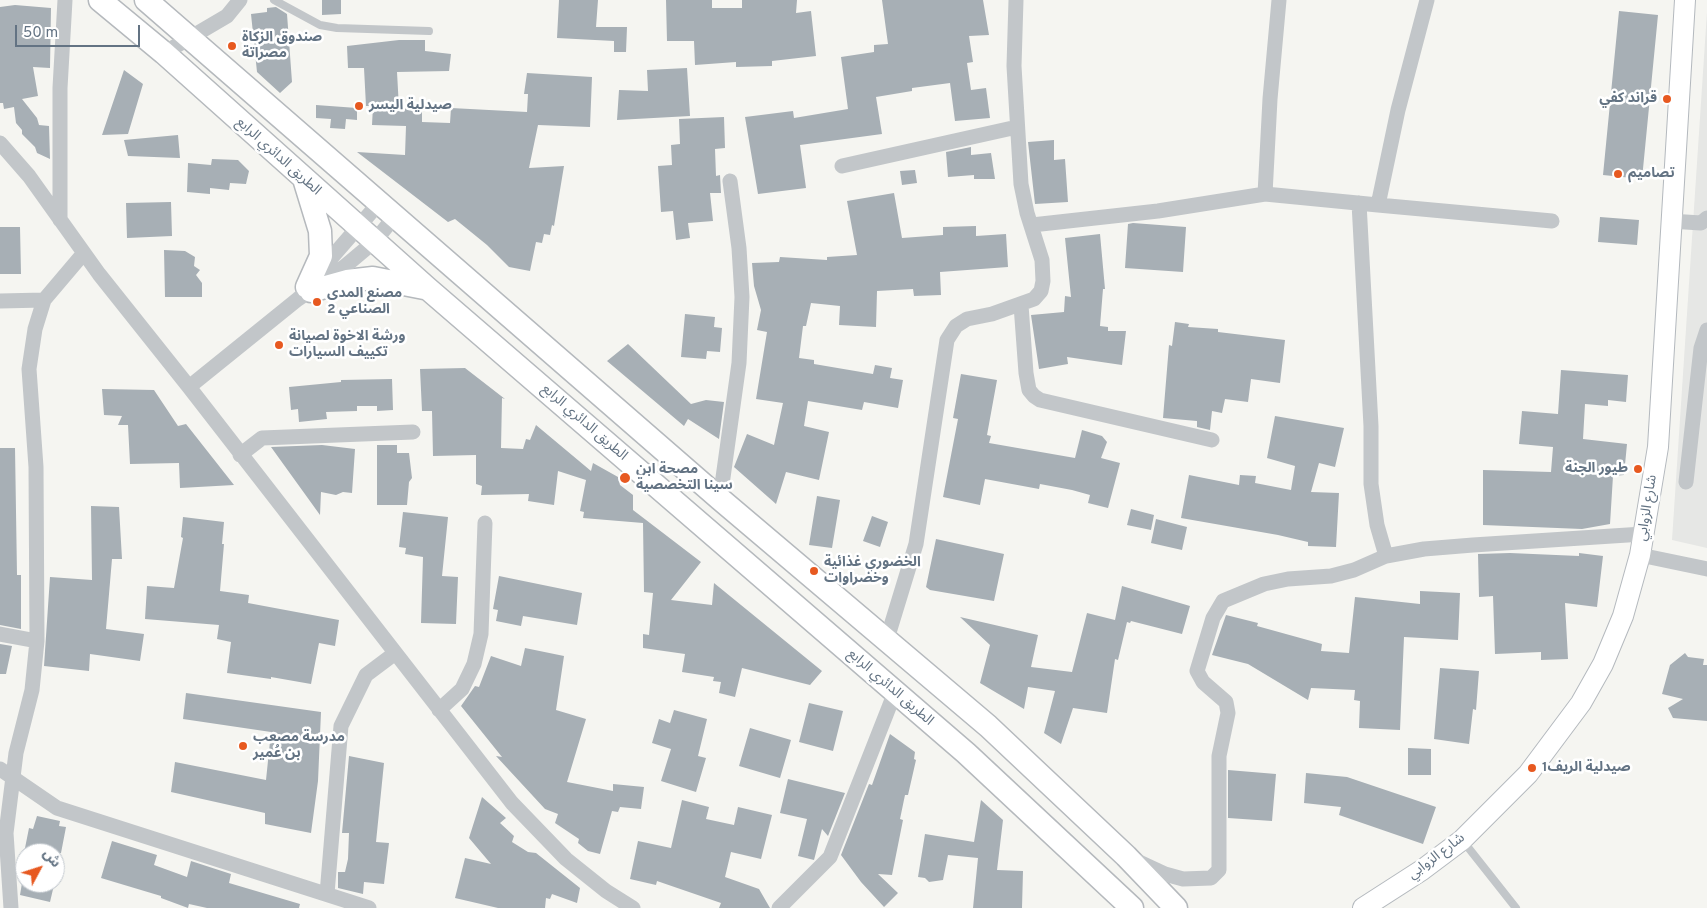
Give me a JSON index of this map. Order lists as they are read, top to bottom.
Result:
{
  "streets": {
    "main road": ["الطريق الدائري الرابع"],
    "street": ["شارع الزوابي"]
  },
  "places": [
    "صندوق الزكاة مصراتة",
    "قراند كفي",
    "صيدلية اليسر",
    "تصاميم",
    "مصنع المدى الصناعي 2",
    "ورشة الاخوة لصيانة تكييف السيارات",
    "طيور الجنة",
    "مصحة ابن سينا التخصصية",
    "الخضوري غذائية وخضراوات",
    "مدرسة مصعب بن عُمير",
    "صيدلية الريف1"
  ],
  "scale_bar": "50 m",
  "north": "top right"
}
